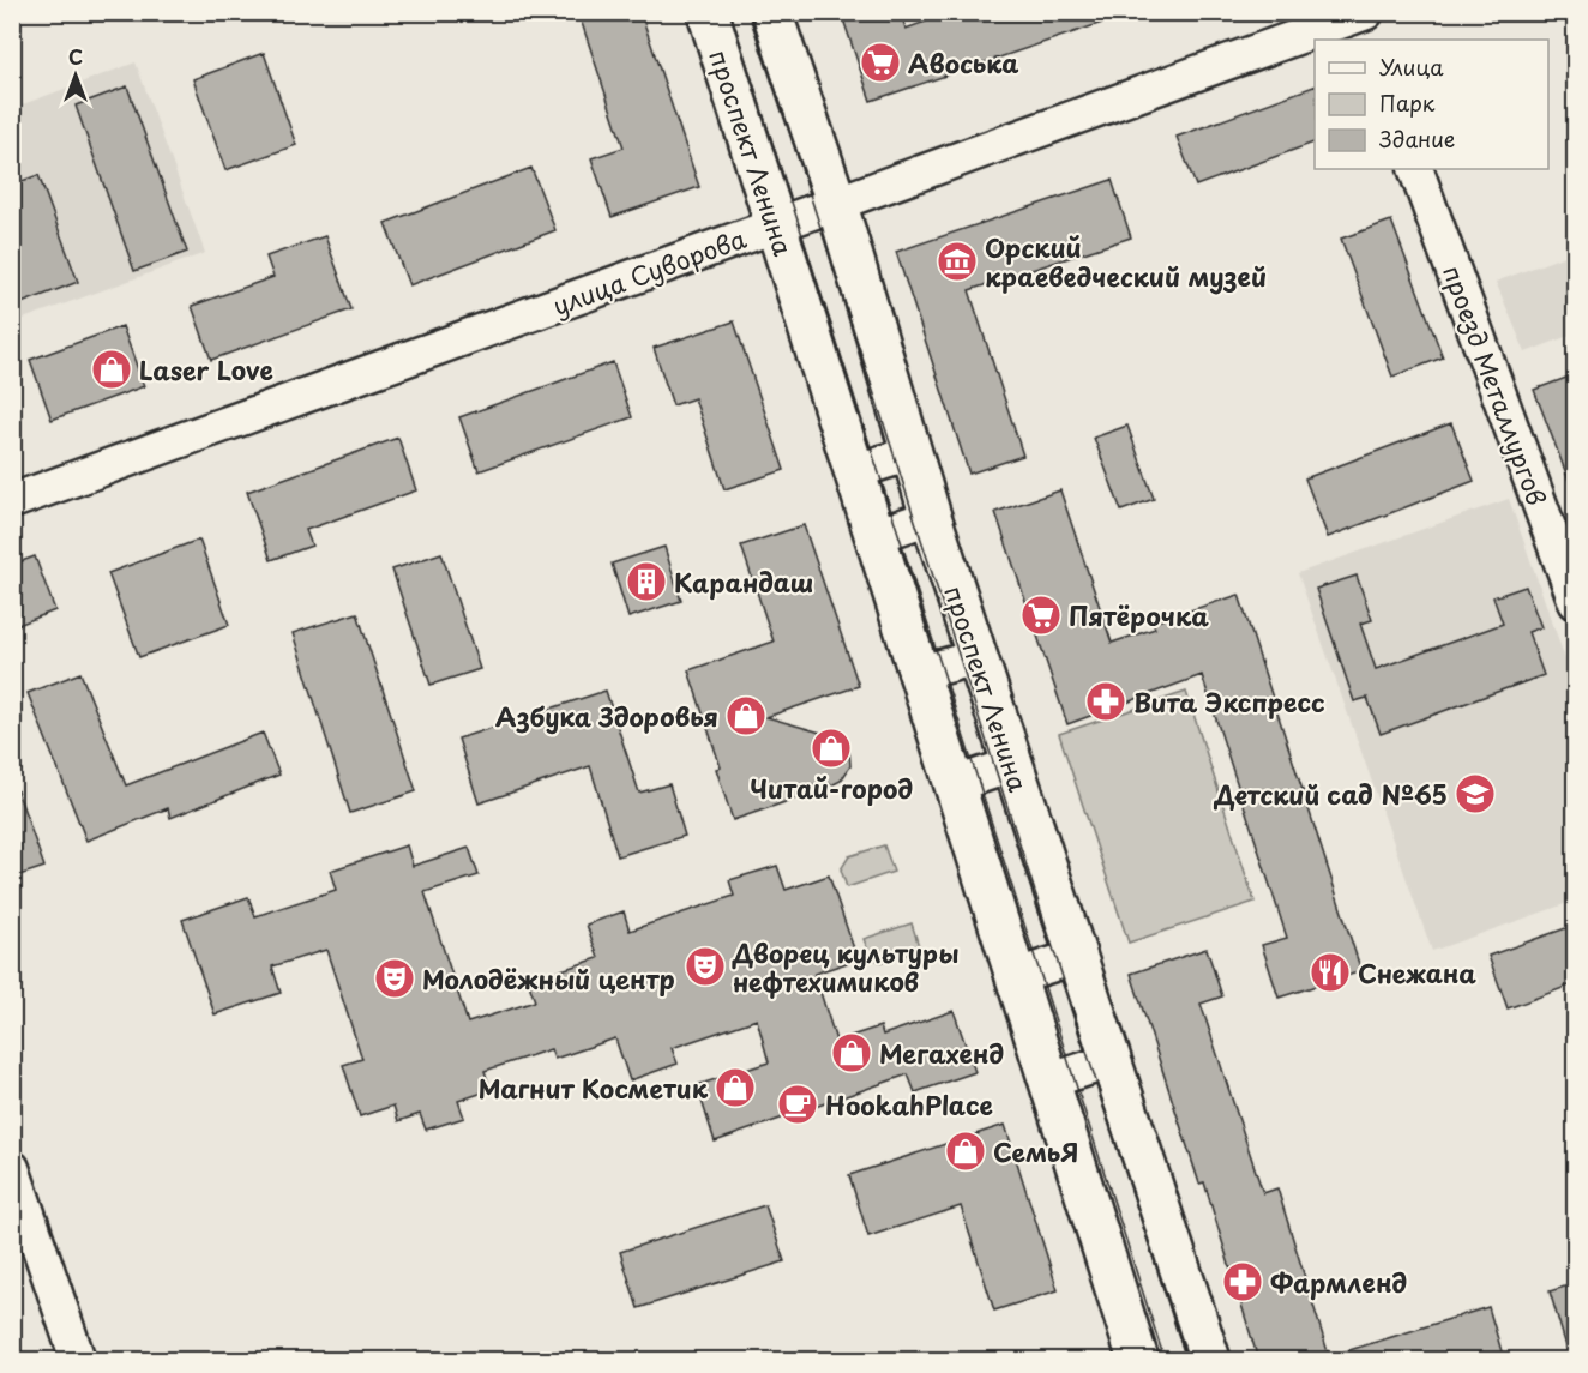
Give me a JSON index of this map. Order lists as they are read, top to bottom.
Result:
{
  "streets": {
    "main road": ["проспект Ленина"],
    "street": ["улица Суворова", "проезд Металлургов"]
  },
  "crossings": [
    ["проспект Ленина", "улица Суворова"]
  ],
  "places": {
    "supermarket": ["Авоська", "Пятёрочка"],
    "museum": ["Орский краеведческий музей"],
    "shop": [
      "Laser Love",
      "Азбука Здоровья",
      "Читай-город",
      "Мегахенд",
      "Магнит Косметик",
      "СемьЯ"
    ],
    "building": ["Карандаш"],
    "pharmacy": ["Вита Экспресс", "Фармленд"],
    "school or university": ["Детский сад №65"],
    "theatre": ["Дворец культуры нефтехимиков", "Молодёжный центр"],
    "restaurant": ["Снежана"],
    "cafe": ["HookahPlace"]
  },
  "legend": ["Улица", "Парк", "Здание"],
  "north": "top"
}
